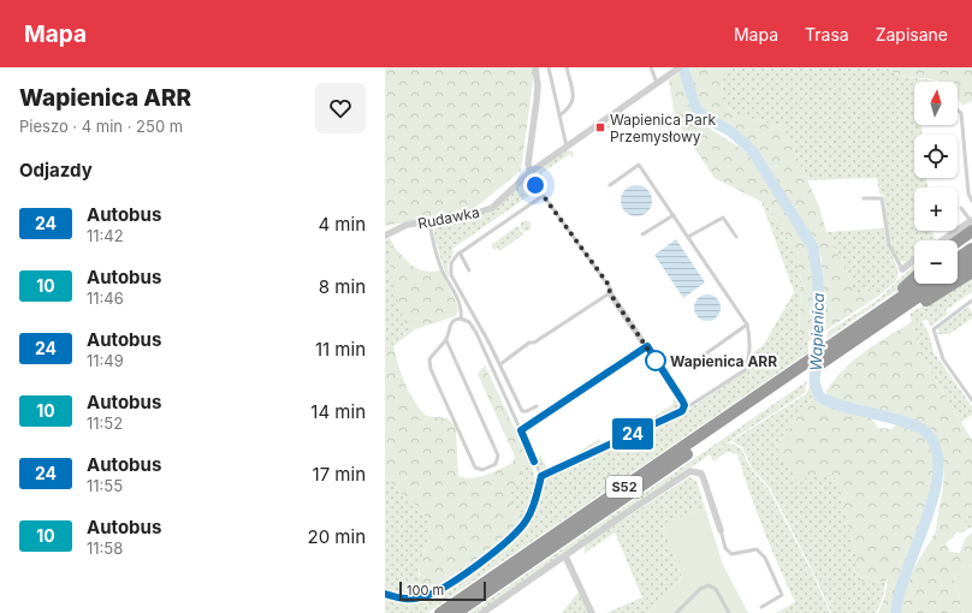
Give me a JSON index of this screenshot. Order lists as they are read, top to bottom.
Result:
{
  "streets": {
    "highway": ["S52"],
    "street": ["Rudawka"]
  },
  "water": ["Wapienica"],
  "places": {
    "transit": ["Wapienica Park Przemysłowy"],
    "other": ["Wapienica ARR"]
  },
  "lines": ["bus line 24"],
  "scale_bar": "100 m",
  "north": "top",
  "page": {
    "header": "Mapa",
    "nav": ["Mapa", "Trasa", "Zapisane"],
    "heading": [
      ["Wapienica ARR", "Pieszo · 4 min · 250 m"],
      "Odjazdy"
    ],
    "on_map": "24",
    "map_buttons": ["+", "−"],
    "list": [
      {
        "mark": "24",
        "name": "Autobus",
        "note": "11:42",
        "value": "4 min"
      },
      {
        "mark": "10",
        "name": "Autobus",
        "note": "11:46",
        "value": "8 min"
      },
      {
        "mark": "24",
        "name": "Autobus",
        "note": "11:49",
        "value": "11 min"
      },
      {
        "mark": "10",
        "name": "Autobus",
        "note": "11:52",
        "value": "14 min"
      },
      {
        "mark": "24",
        "name": "Autobus",
        "note": "11:55",
        "value": "17 min"
      },
      {
        "mark": "10",
        "name": "Autobus",
        "note": "11:58",
        "value": "20 min"
      }
    ],
    "scale": "100 m"
  }
}
